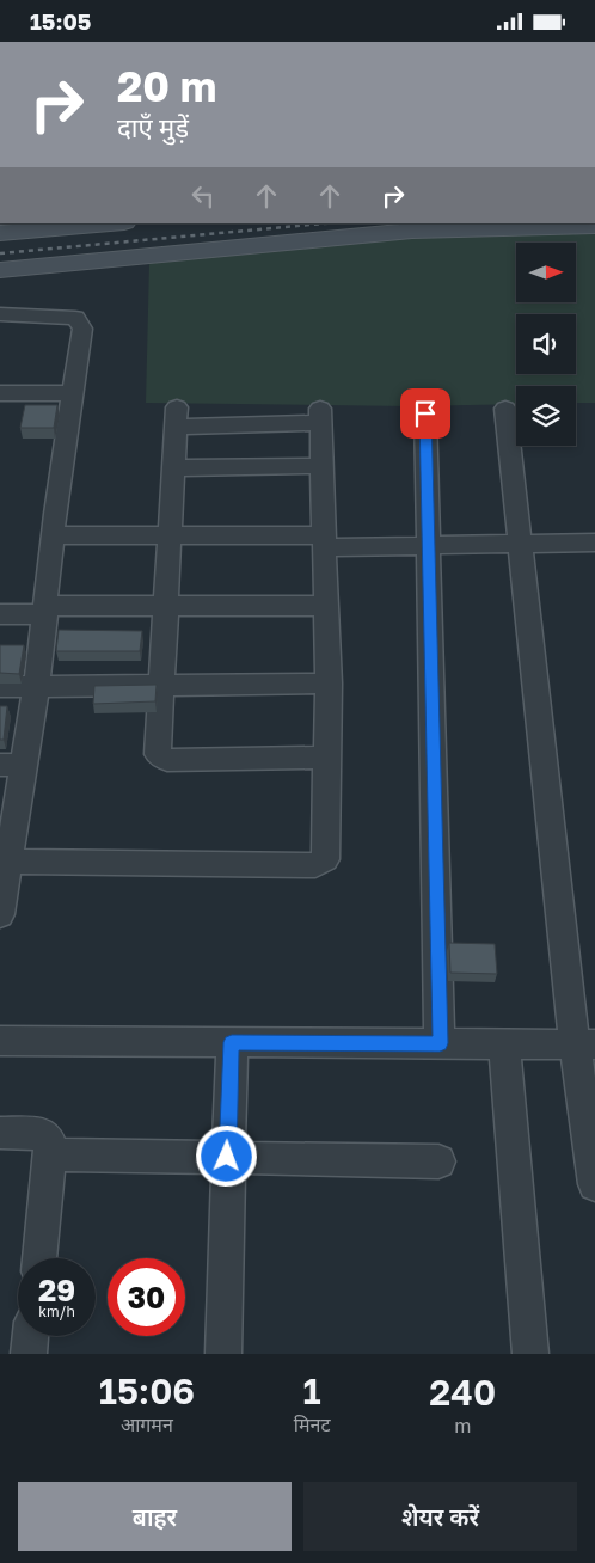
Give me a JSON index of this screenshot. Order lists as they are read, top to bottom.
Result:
{
  "north": "right",
  "page": {
    "status": "15:05",
    "turn": ["20 m", "दाएँ मुड़ें"],
    "speed": "29 km/h",
    "limit": "30",
    "eta": [
      "15:06",
      "आगमन",
      "1",
      "मिनट",
      "240",
      "m"
    ],
    "buttons": ["बाहर", "शेयर करें"]
  }
}
